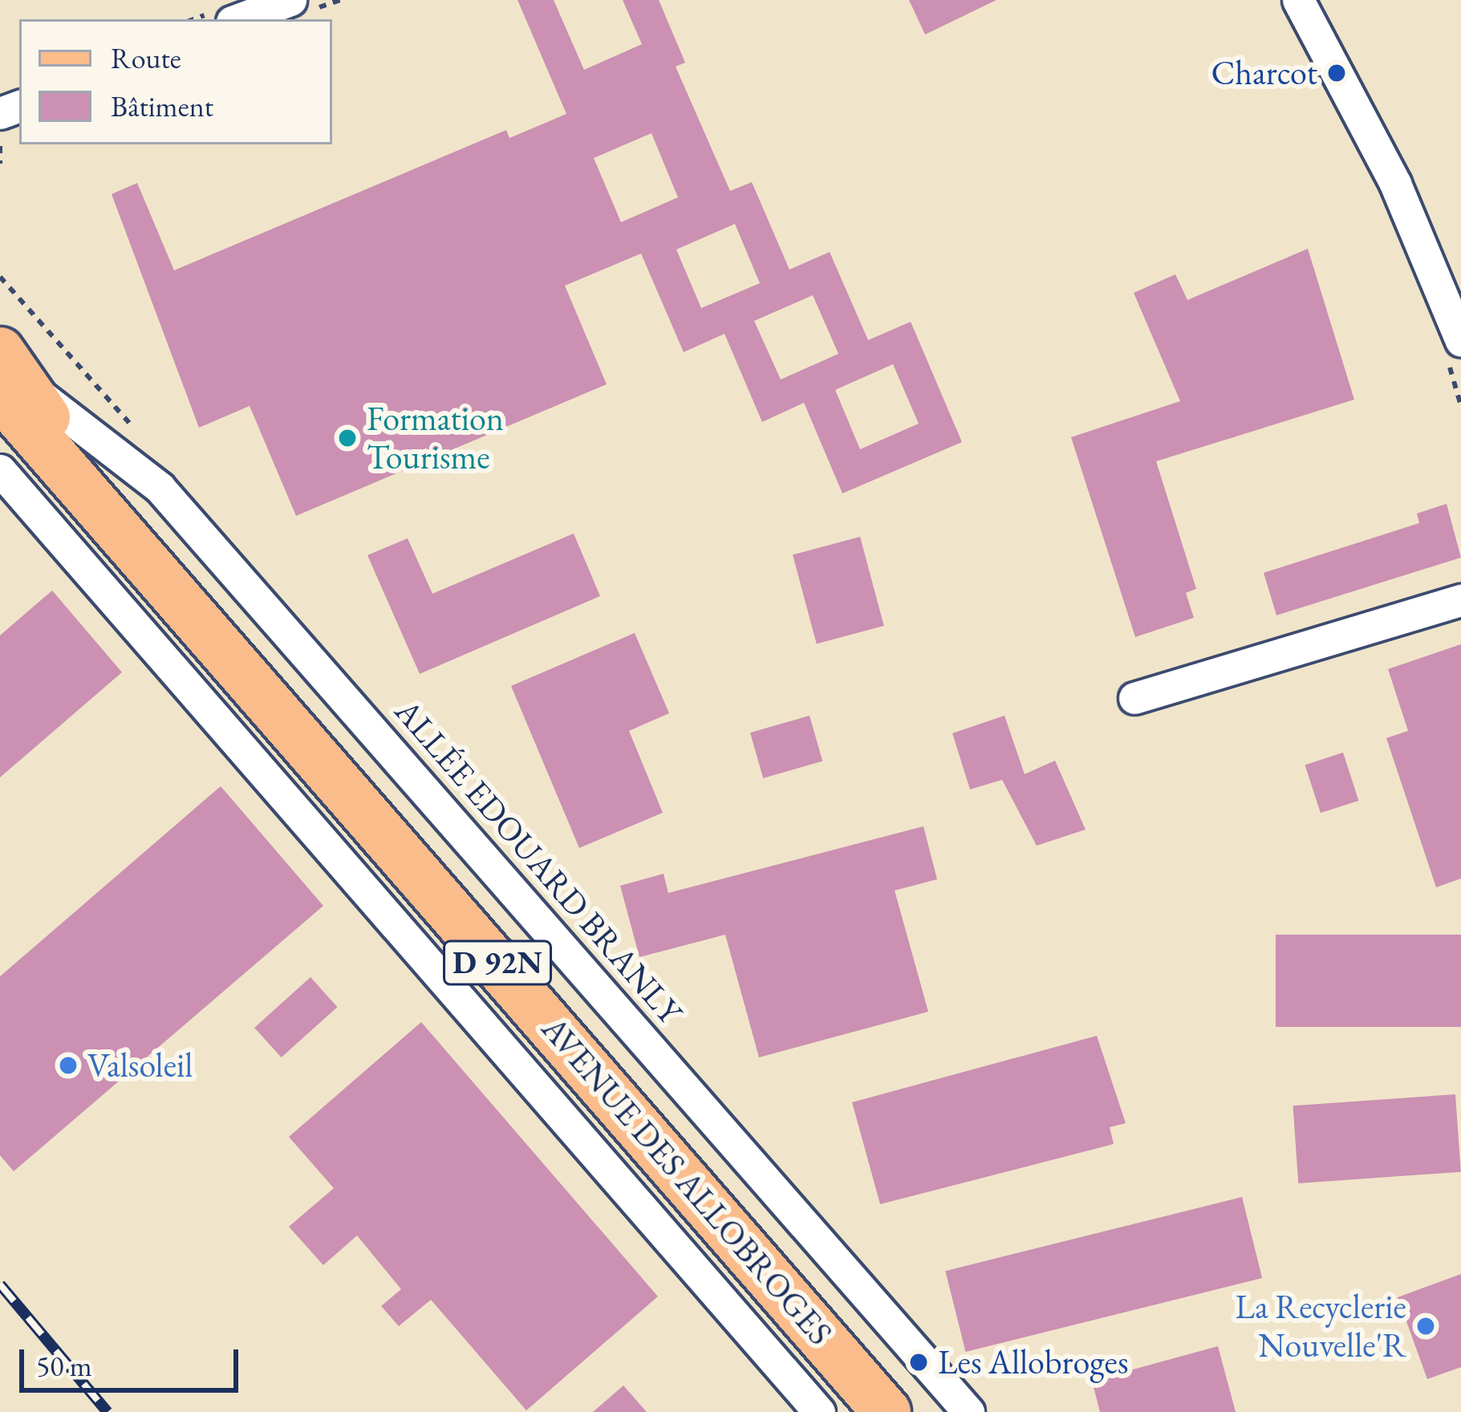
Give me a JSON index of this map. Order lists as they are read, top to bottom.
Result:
{
  "streets": {
    "main road": ["D 92N", "AVENUE DES ALLOBROGES"],
    "street": ["ALLÉE EDOUARD BRANLY"]
  },
  "crossings": [
    ["ALLÉE EDOUARD BRANLY", "AVENUE DES ALLOBROGES"]
  ],
  "places": [
    "Charcot",
    "Formation Tourisme",
    "Valsoleil",
    "La Recyclerie Nouvelle'R",
    "Les Allobroges"
  ],
  "legend": ["Route", "Bâtiment"],
  "scale_bar": "50 m"
}
